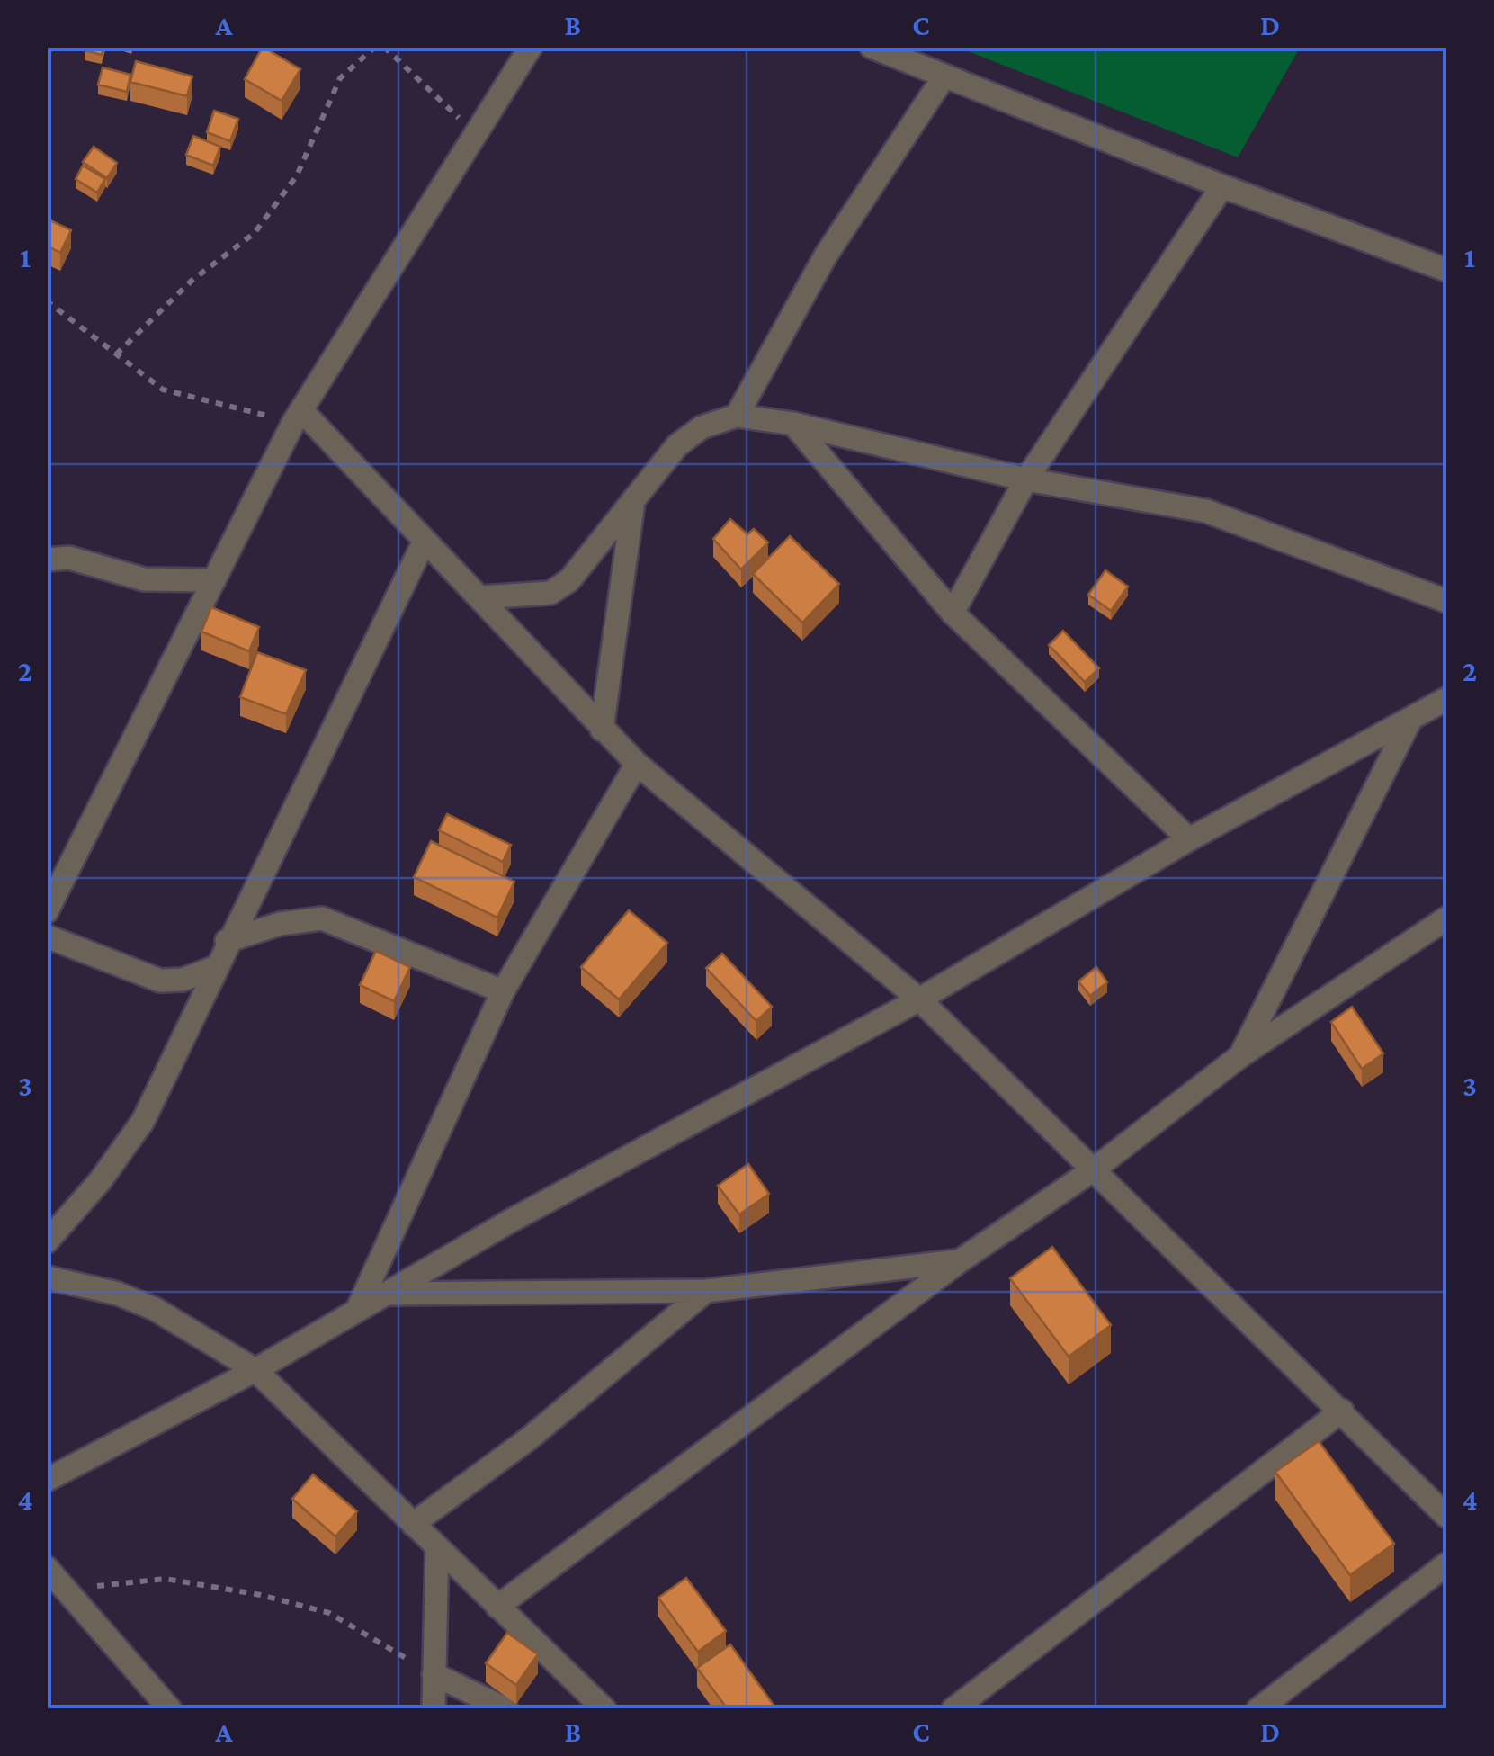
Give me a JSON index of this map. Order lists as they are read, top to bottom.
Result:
{
  "grid": {
    "columns": [
      "A",
      "B",
      "C",
      "D"
    ],
    "rows": [
      "1",
      "2",
      "3",
      "4"
    ]
  }
}
